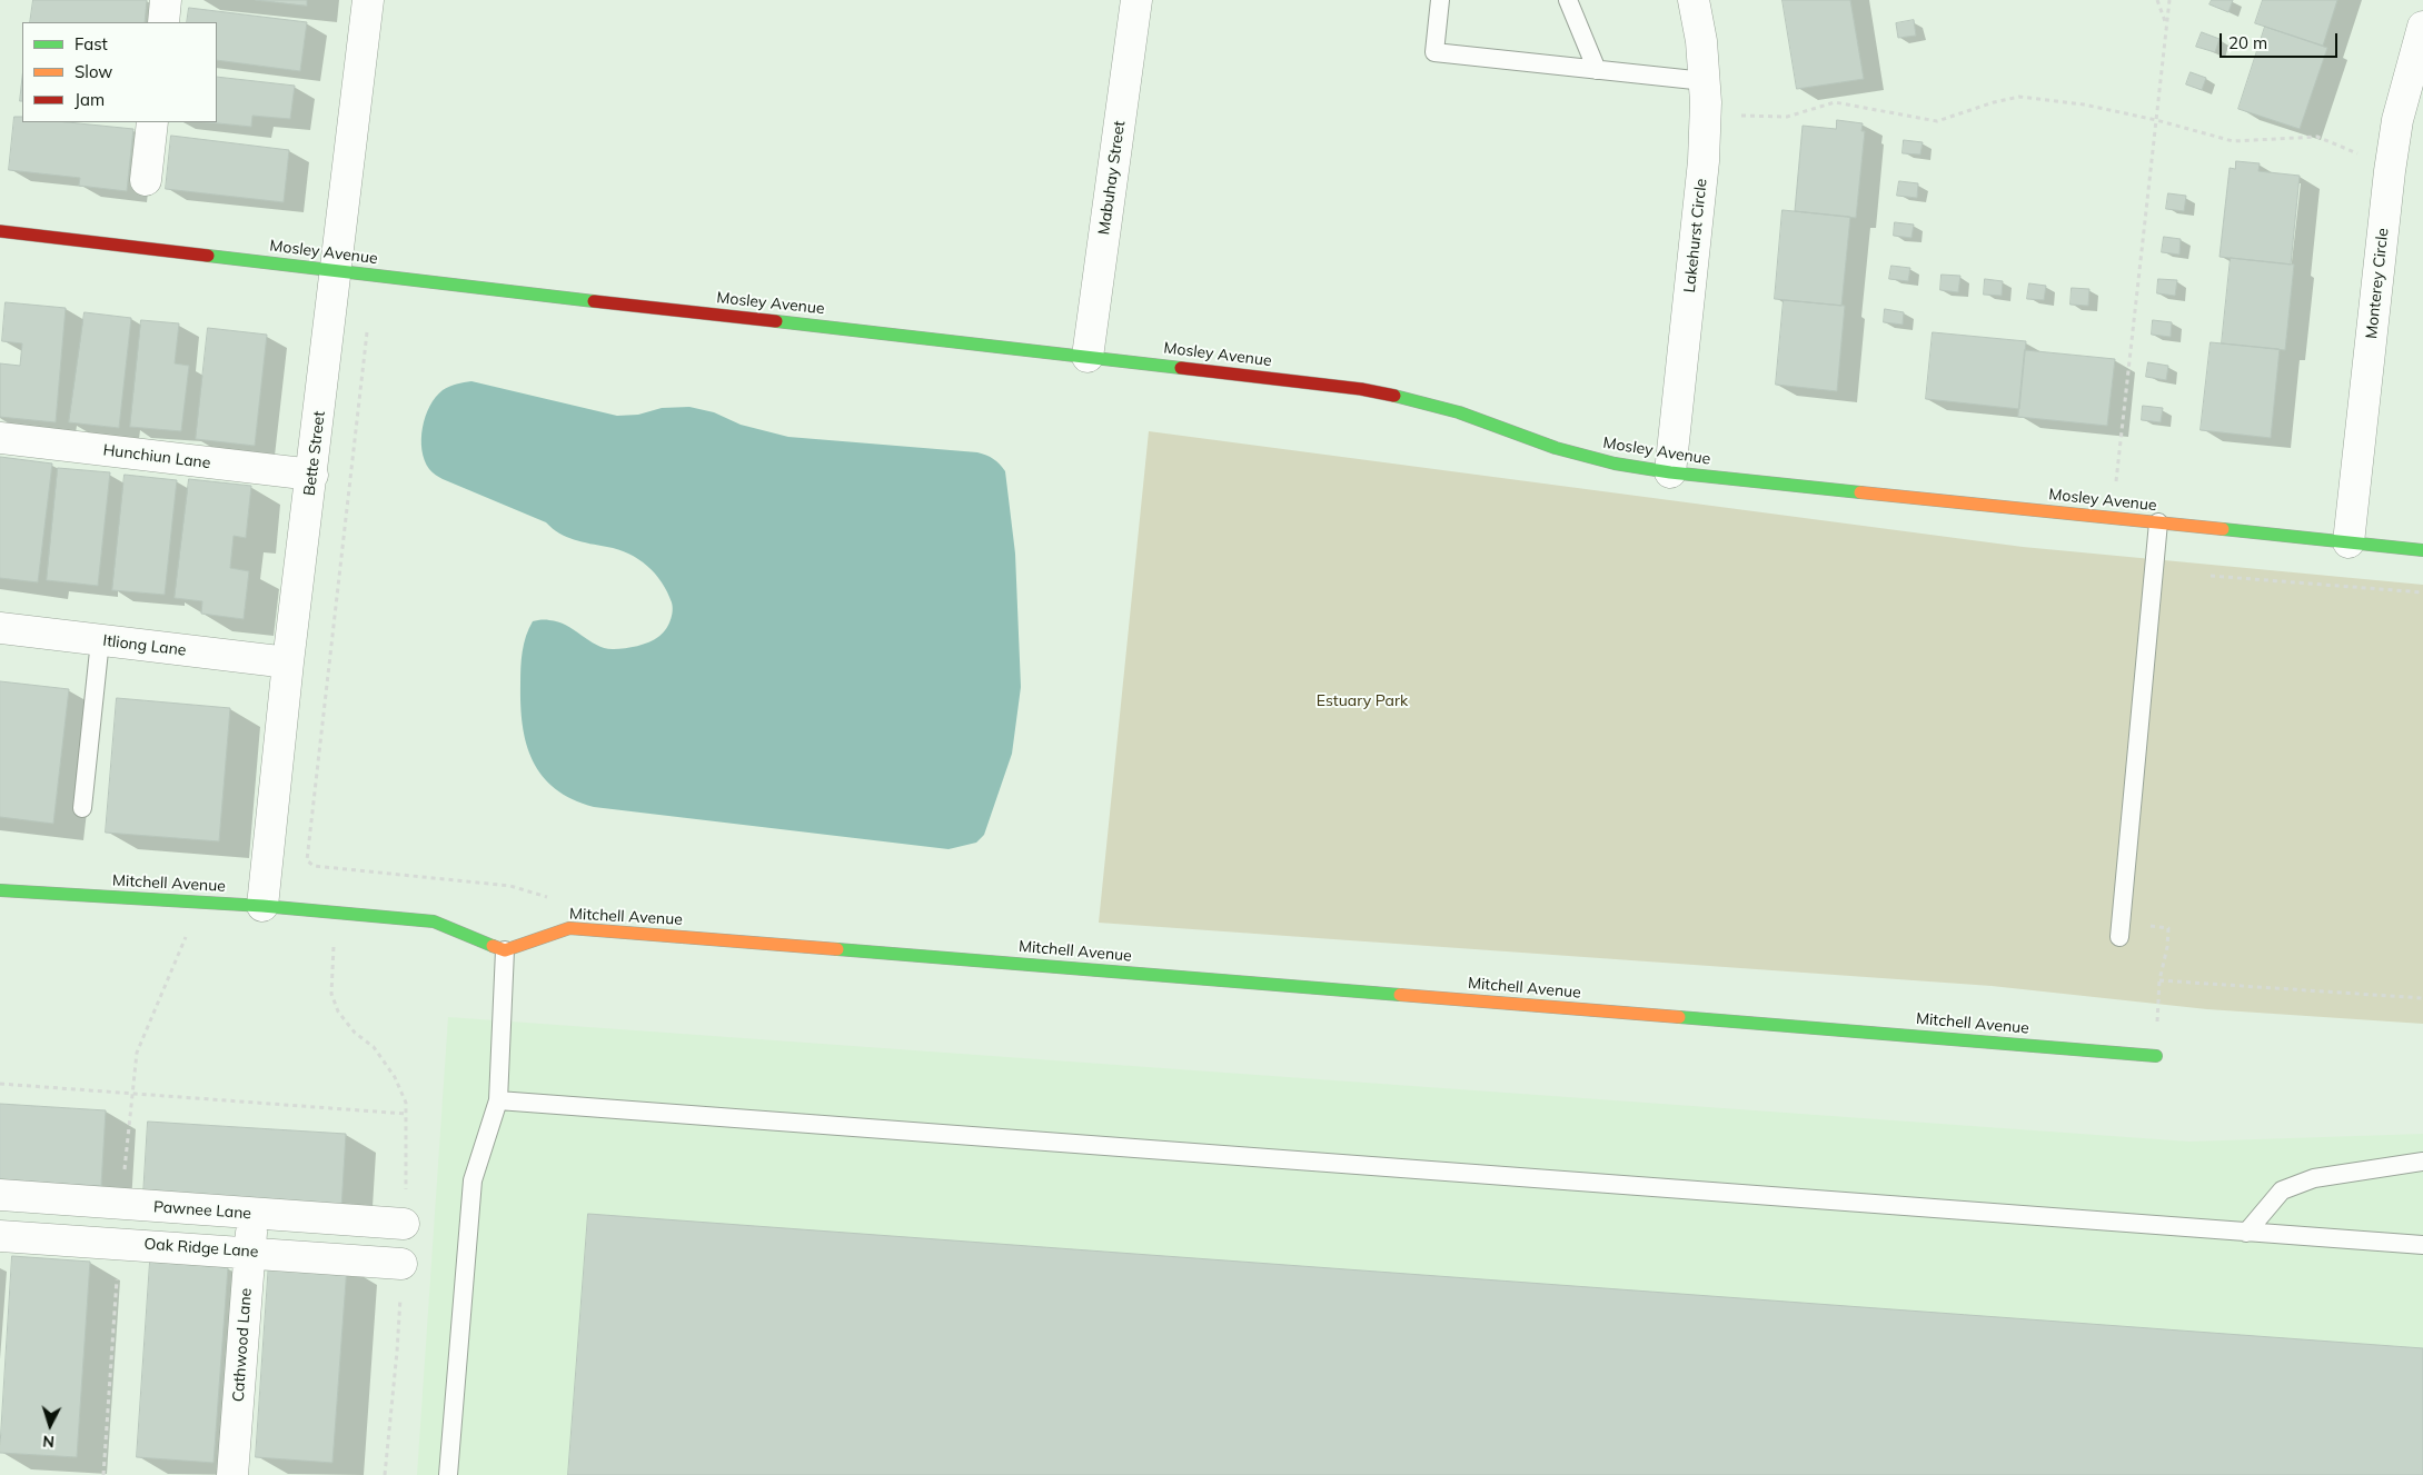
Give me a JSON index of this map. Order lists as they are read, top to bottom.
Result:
{
  "streets": {
    "street": [
      "Mabuhay Street",
      "Lakehurst Circle",
      "Mosley Avenue",
      "Monterey Circle",
      "Bette Street",
      "Hunchiun Lane",
      "Itliong Lane",
      "Mitchell Avenue",
      "Pawnee Lane",
      "Oak Ridge Lane",
      "Cathwood Lane"
    ]
  },
  "crossings": [
    ["Mabuhay Street", "Mosley Avenue"],
    ["Lakehurst Circle", "Mosley Avenue"],
    ["Mosley Avenue", "Monterey Circle"],
    ["Mosley Avenue", "Bette Street"],
    ["Bette Street", "Hunchiun Lane"],
    ["Bette Street", "Itliong Lane"],
    ["Bette Street", "Mitchell Avenue"],
    ["Pawnee Lane", "Cathwood Lane"],
    ["Oak Ridge Lane", "Cathwood Lane"]
  ],
  "parks": ["Estuary Park"],
  "legend": ["Fast", "Slow", "Jam"],
  "scale_bar": "20 m",
  "north": "bottom"
}
